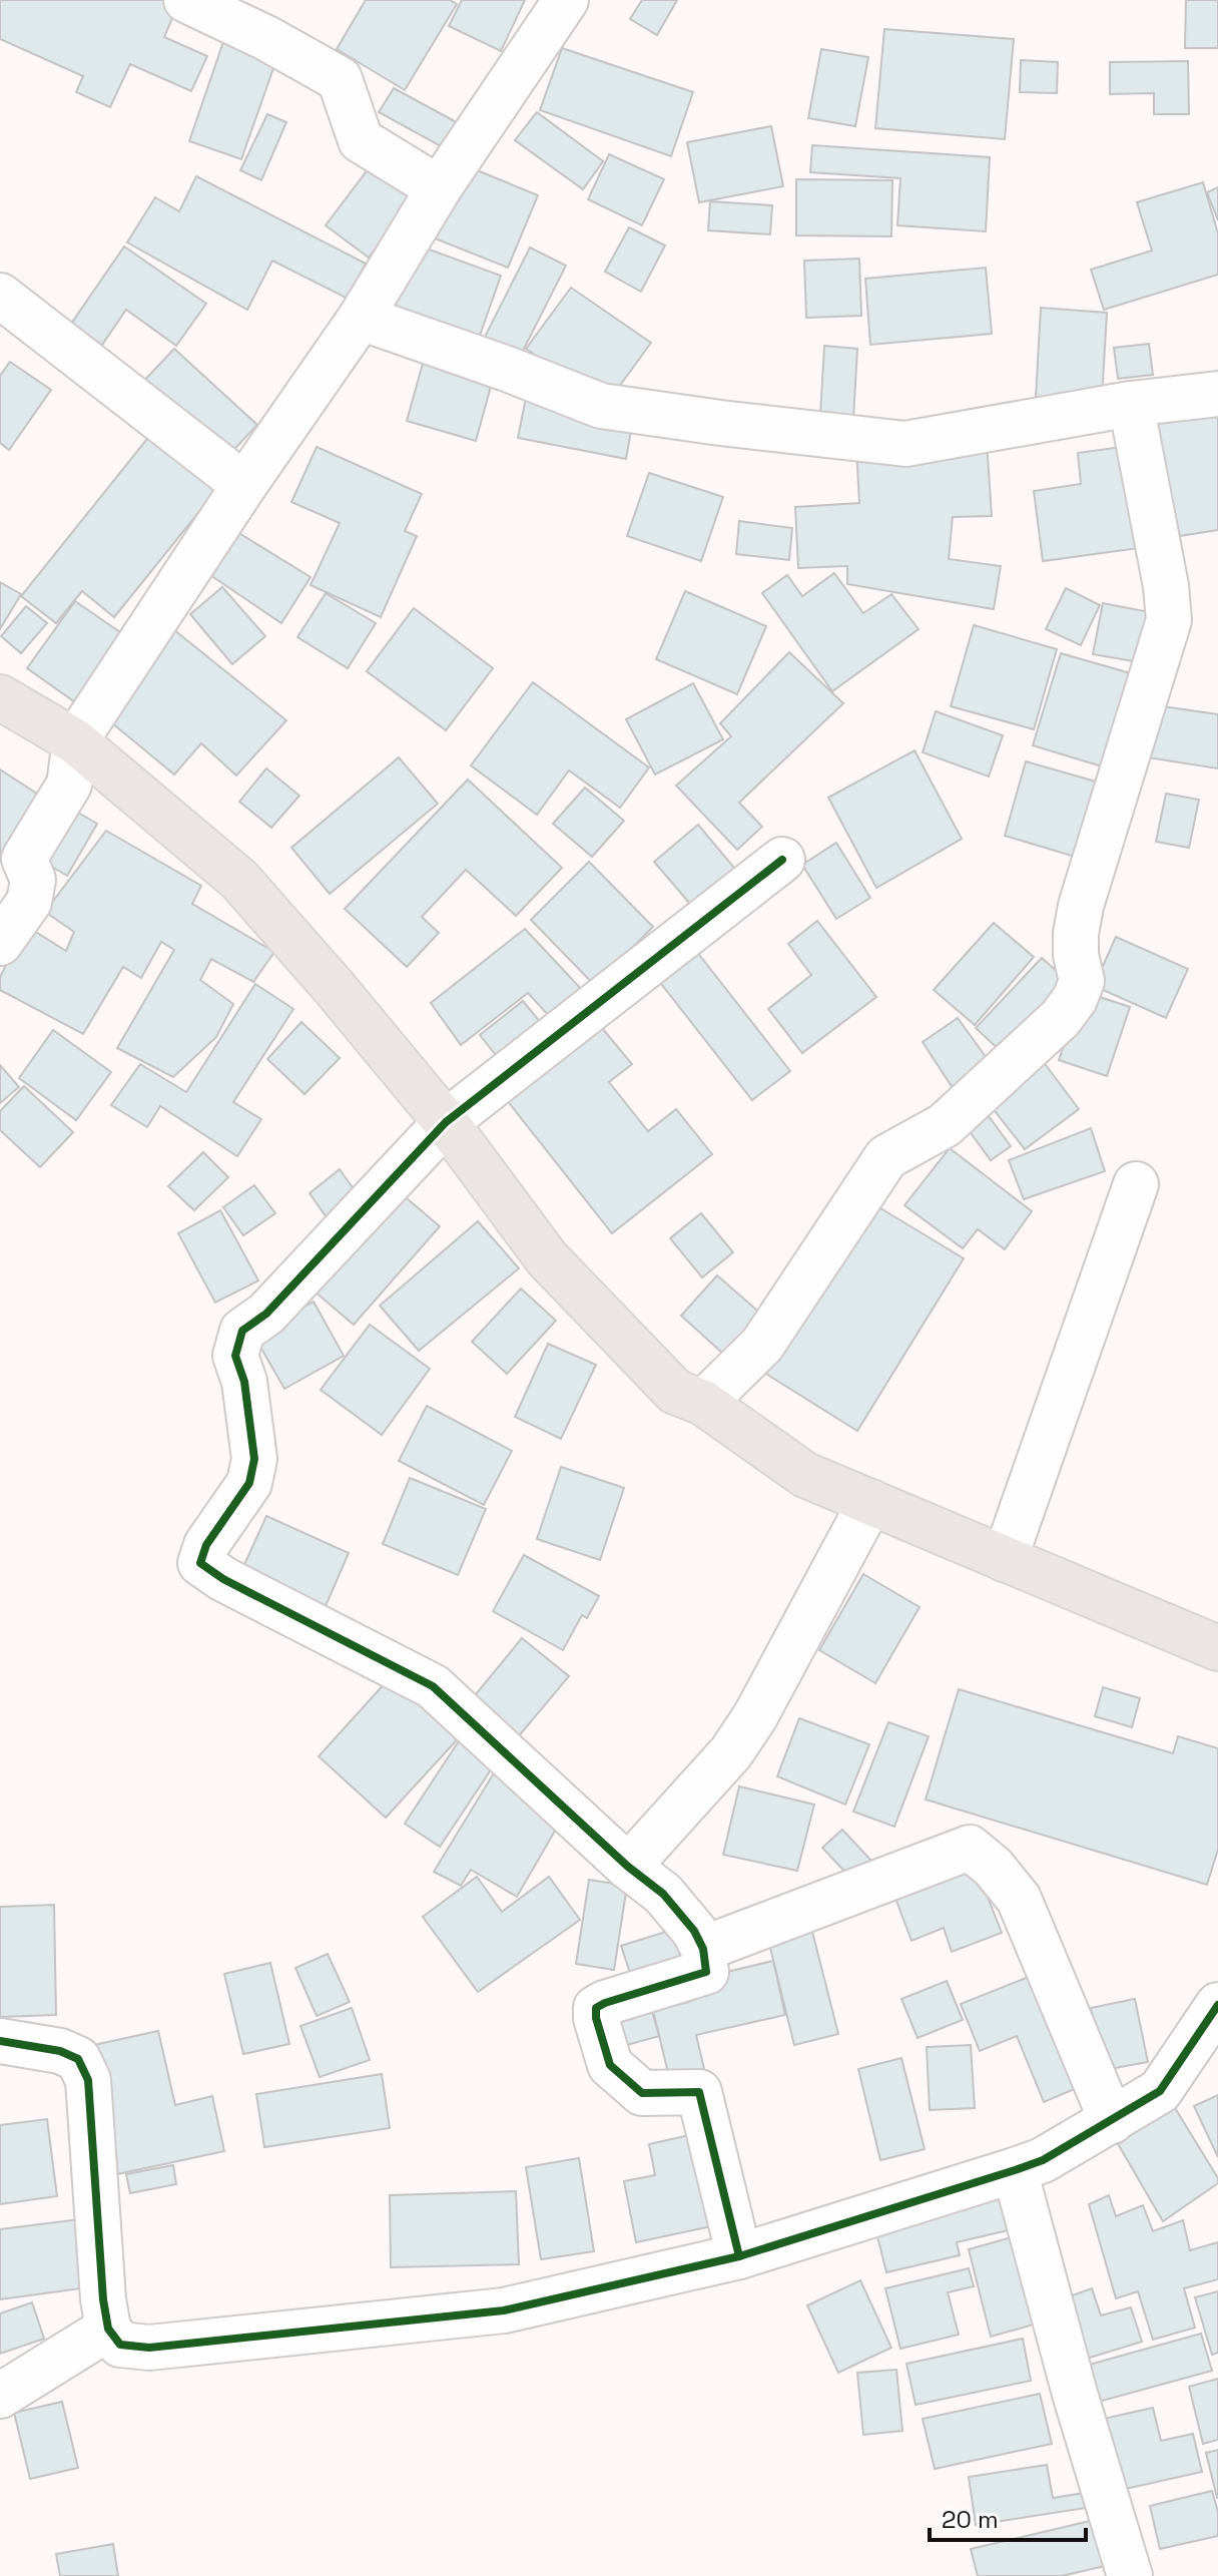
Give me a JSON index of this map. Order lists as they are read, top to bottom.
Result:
{
  "scale_bar": "20 m"
}
